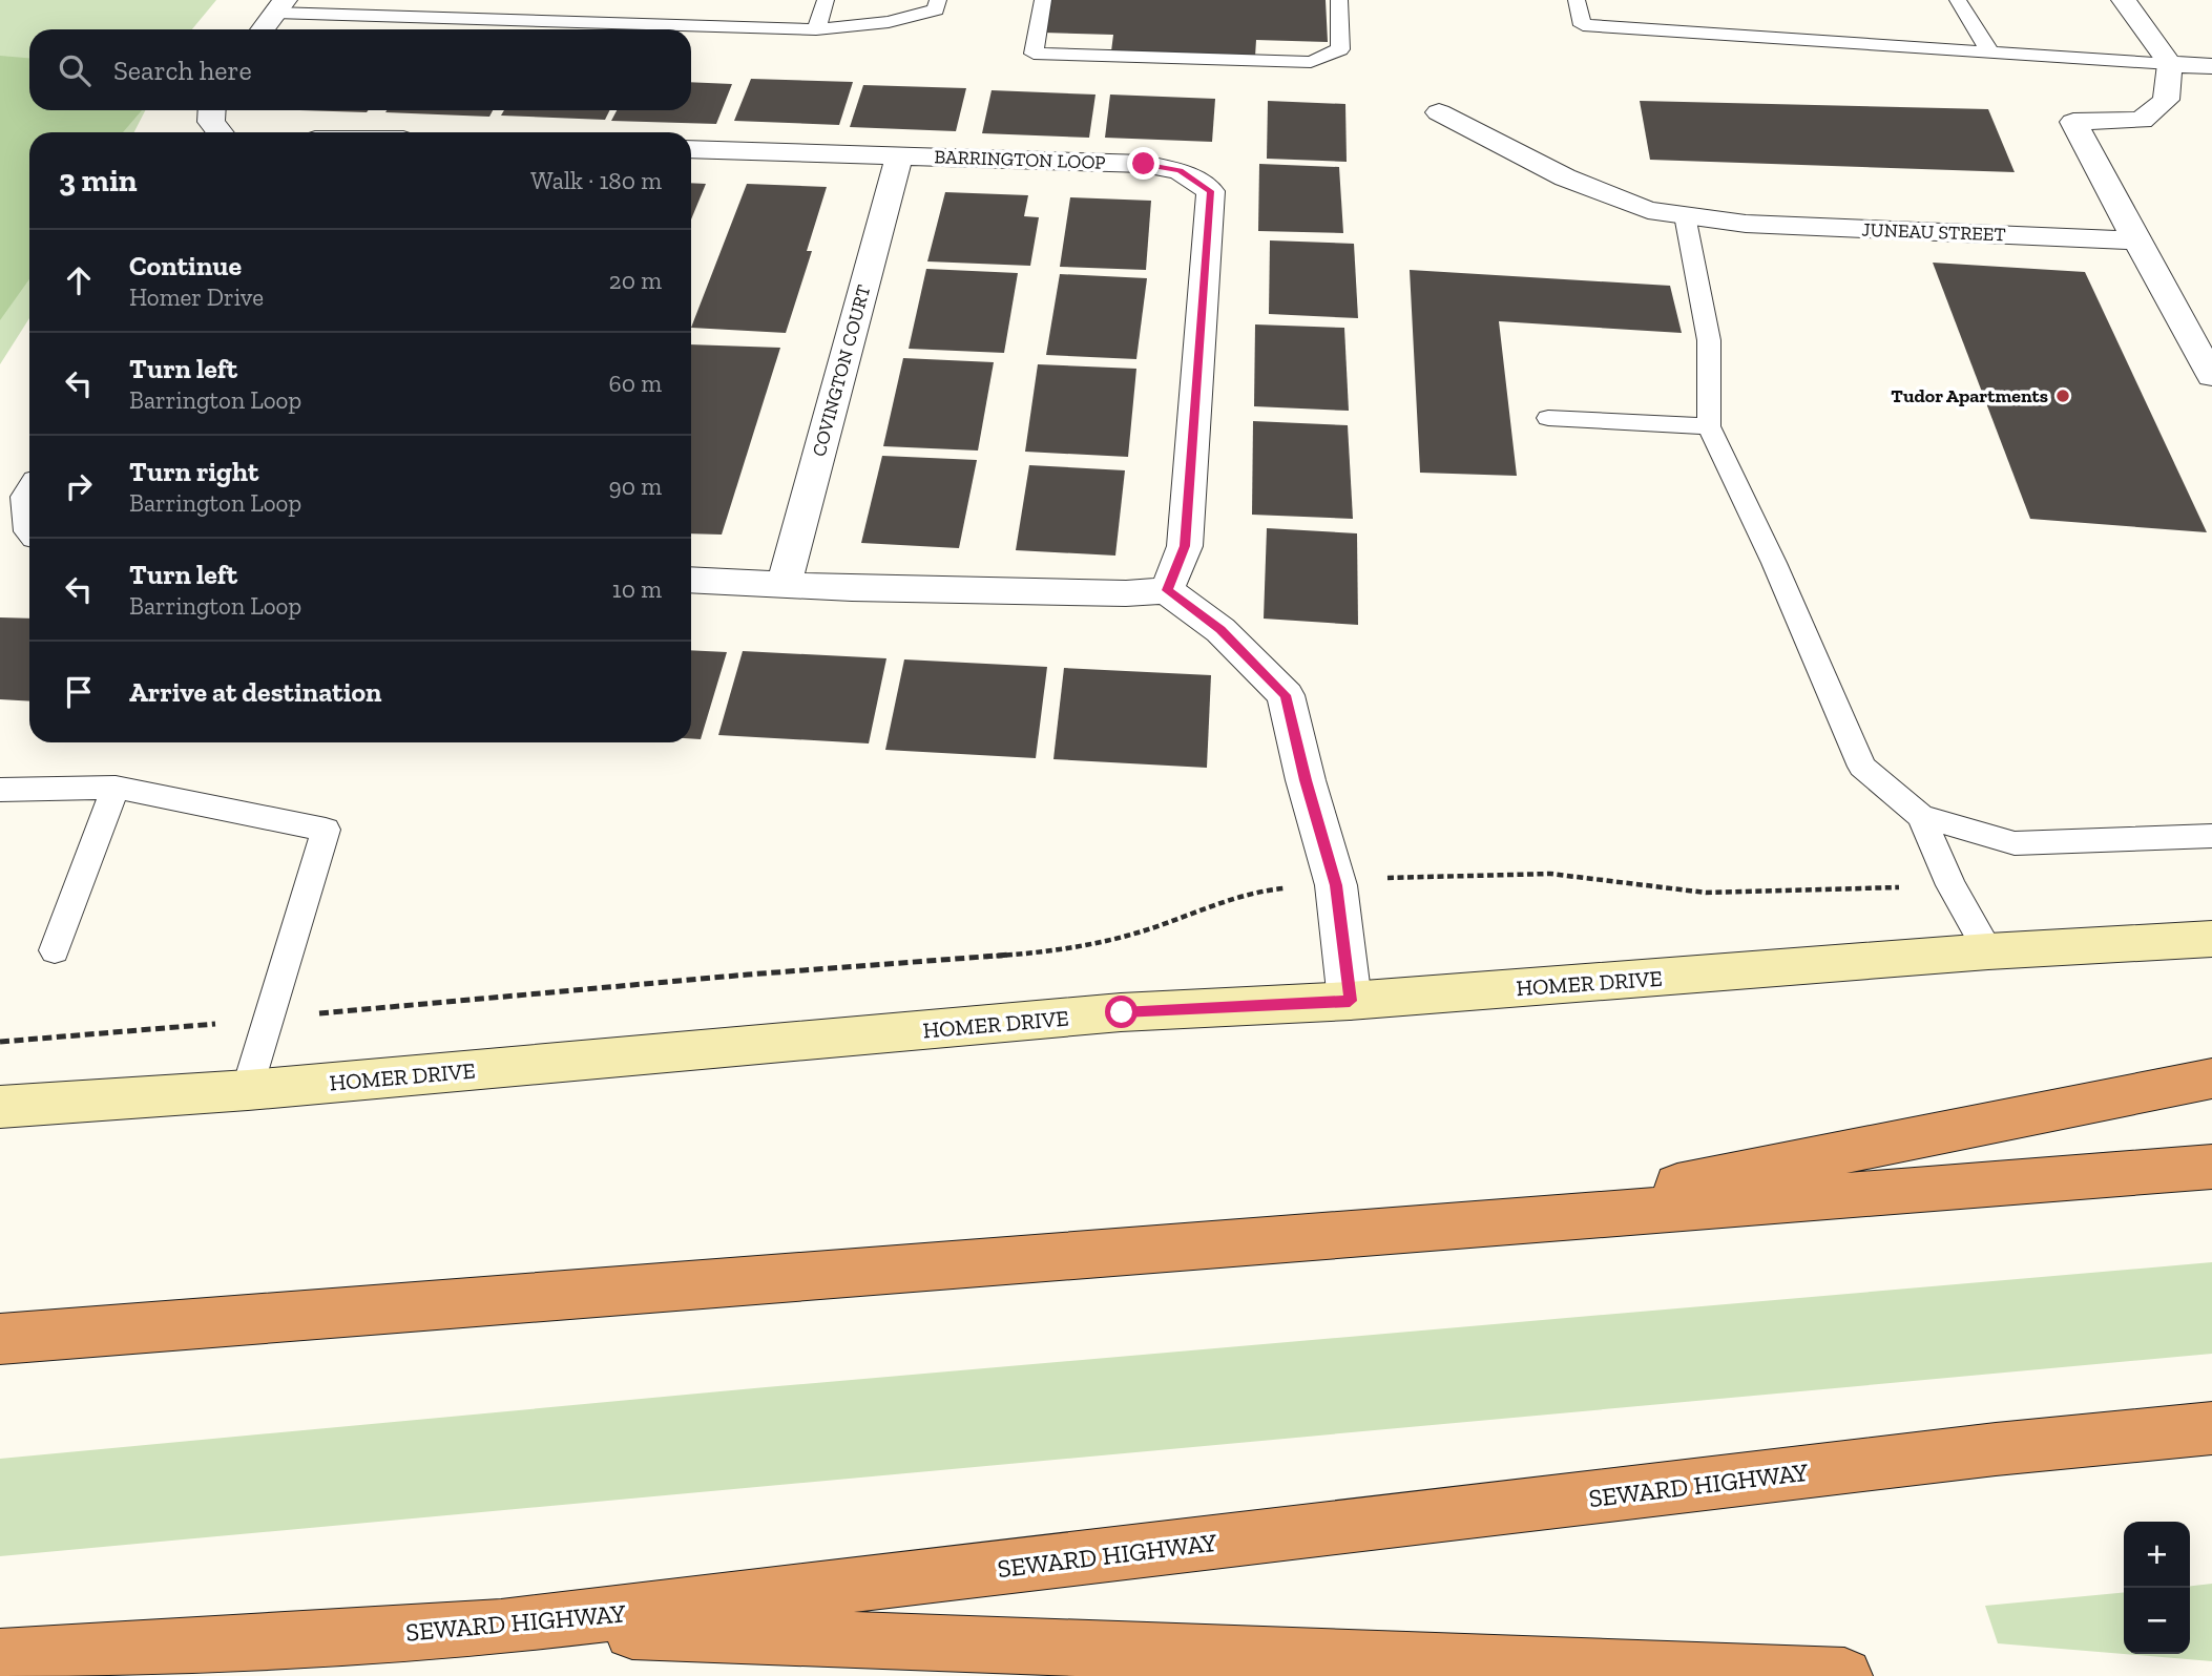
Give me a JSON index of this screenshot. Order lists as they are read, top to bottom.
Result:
{
  "streets": {
    "highway": ["SEWARD HIGHWAY"],
    "main road": ["HOMER DRIVE"],
    "street": ["BARRINGTON LOOP", "JUNEAU STREET", "COVINGTON COURT"]
  },
  "crossings": [
    ["BARRINGTON LOOP", "COVINGTON COURT"]
  ],
  "places": ["Tudor Apartments"],
  "page": {
    "search": "Search here",
    "heading": ["3 min", "Walk · 180 m"],
    "list": [
      ["Continue", "Homer Drive", "20 m"],
      ["Turn left", "Barrington Loop", "60 m"],
      ["Turn right", "Barrington Loop", "90 m"],
      ["Turn left", "Barrington Loop", "10 m"],
      "Arrive at destination"
    ],
    "map_buttons": ["+", "−"]
  }
}
